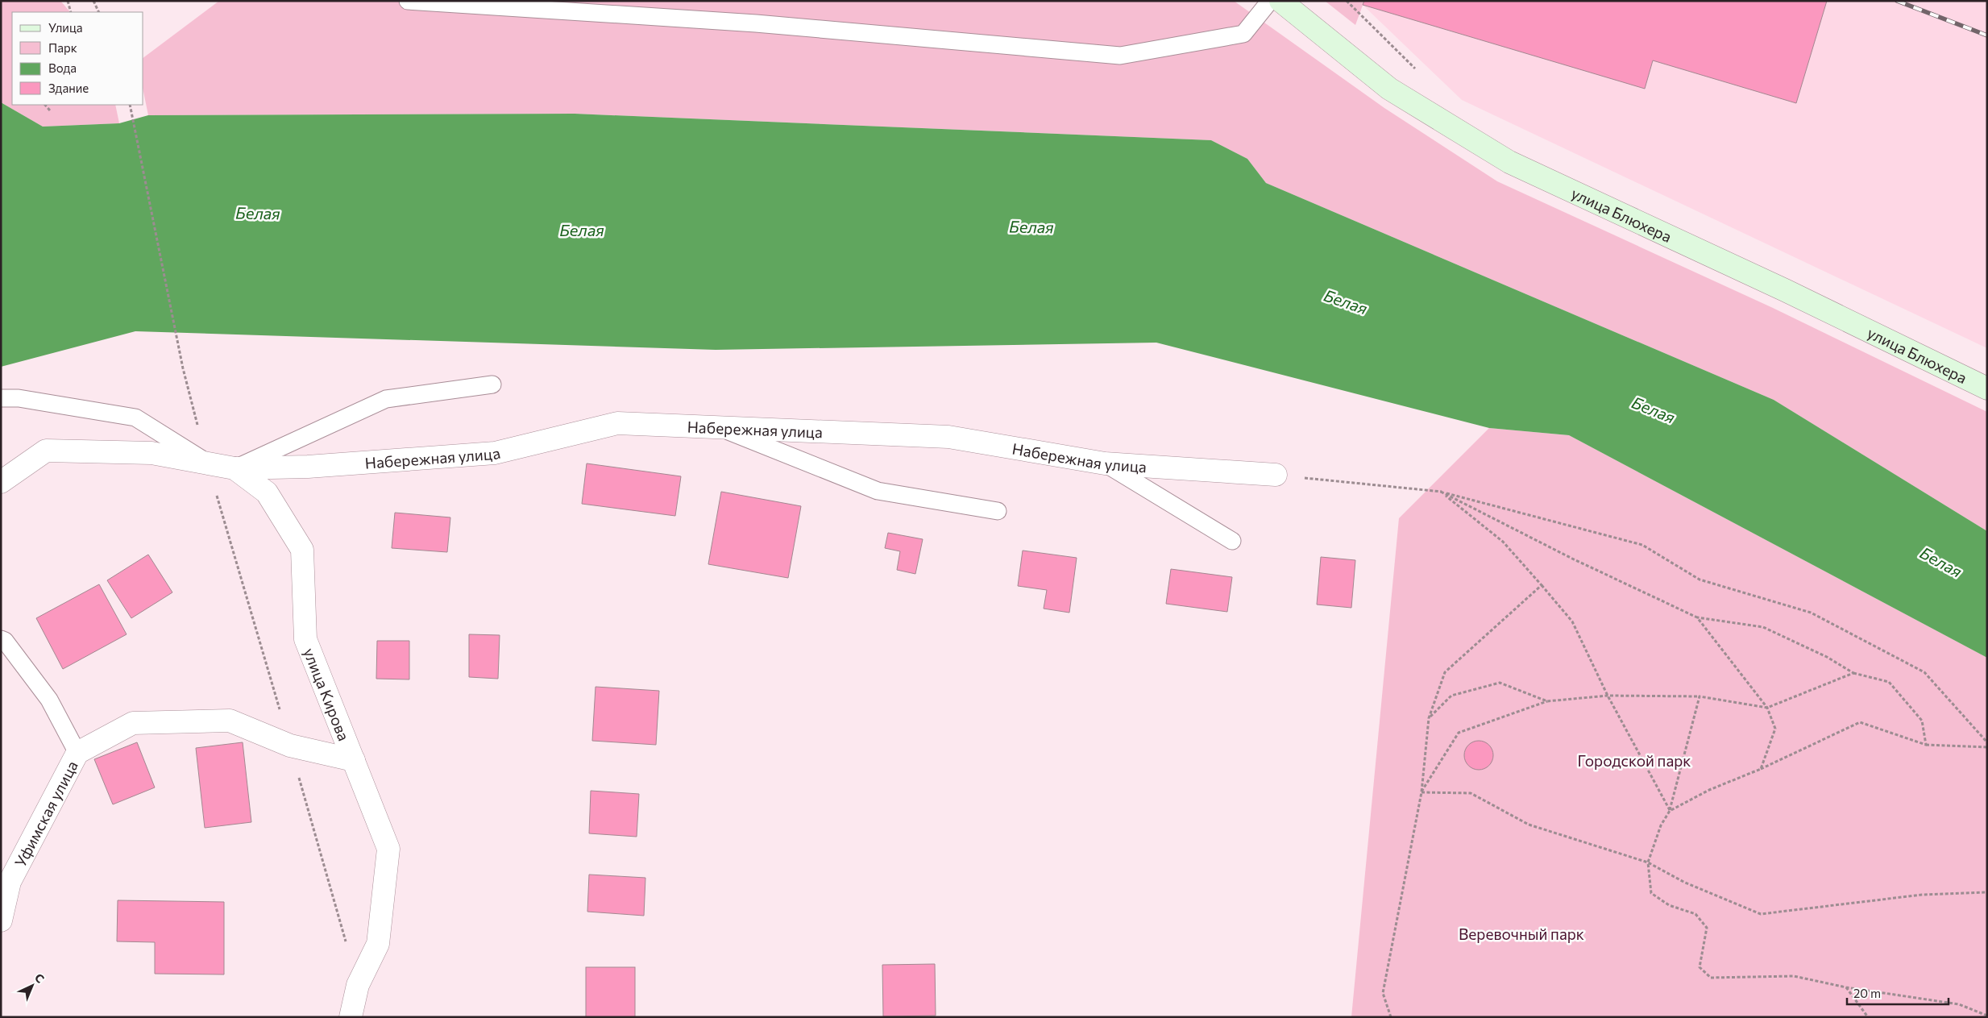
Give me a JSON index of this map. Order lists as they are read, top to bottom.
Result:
{
  "streets": {
    "main road": ["улица Блюхера"],
    "street": ["Набережная улица", "улица Кирова", "Уфимская улица"]
  },
  "crossings": [
    ["Набережная улица", "улица Кирова"],
    ["улица Кирова", "Уфимская улица"]
  ],
  "water": ["Белая"],
  "parks": ["Городской парк", "Веревочный парк"],
  "legend": [
    "Улица",
    "Парк",
    "Вода",
    "Здание"
  ],
  "scale_bar": "20 m",
  "north": "top right"
}
